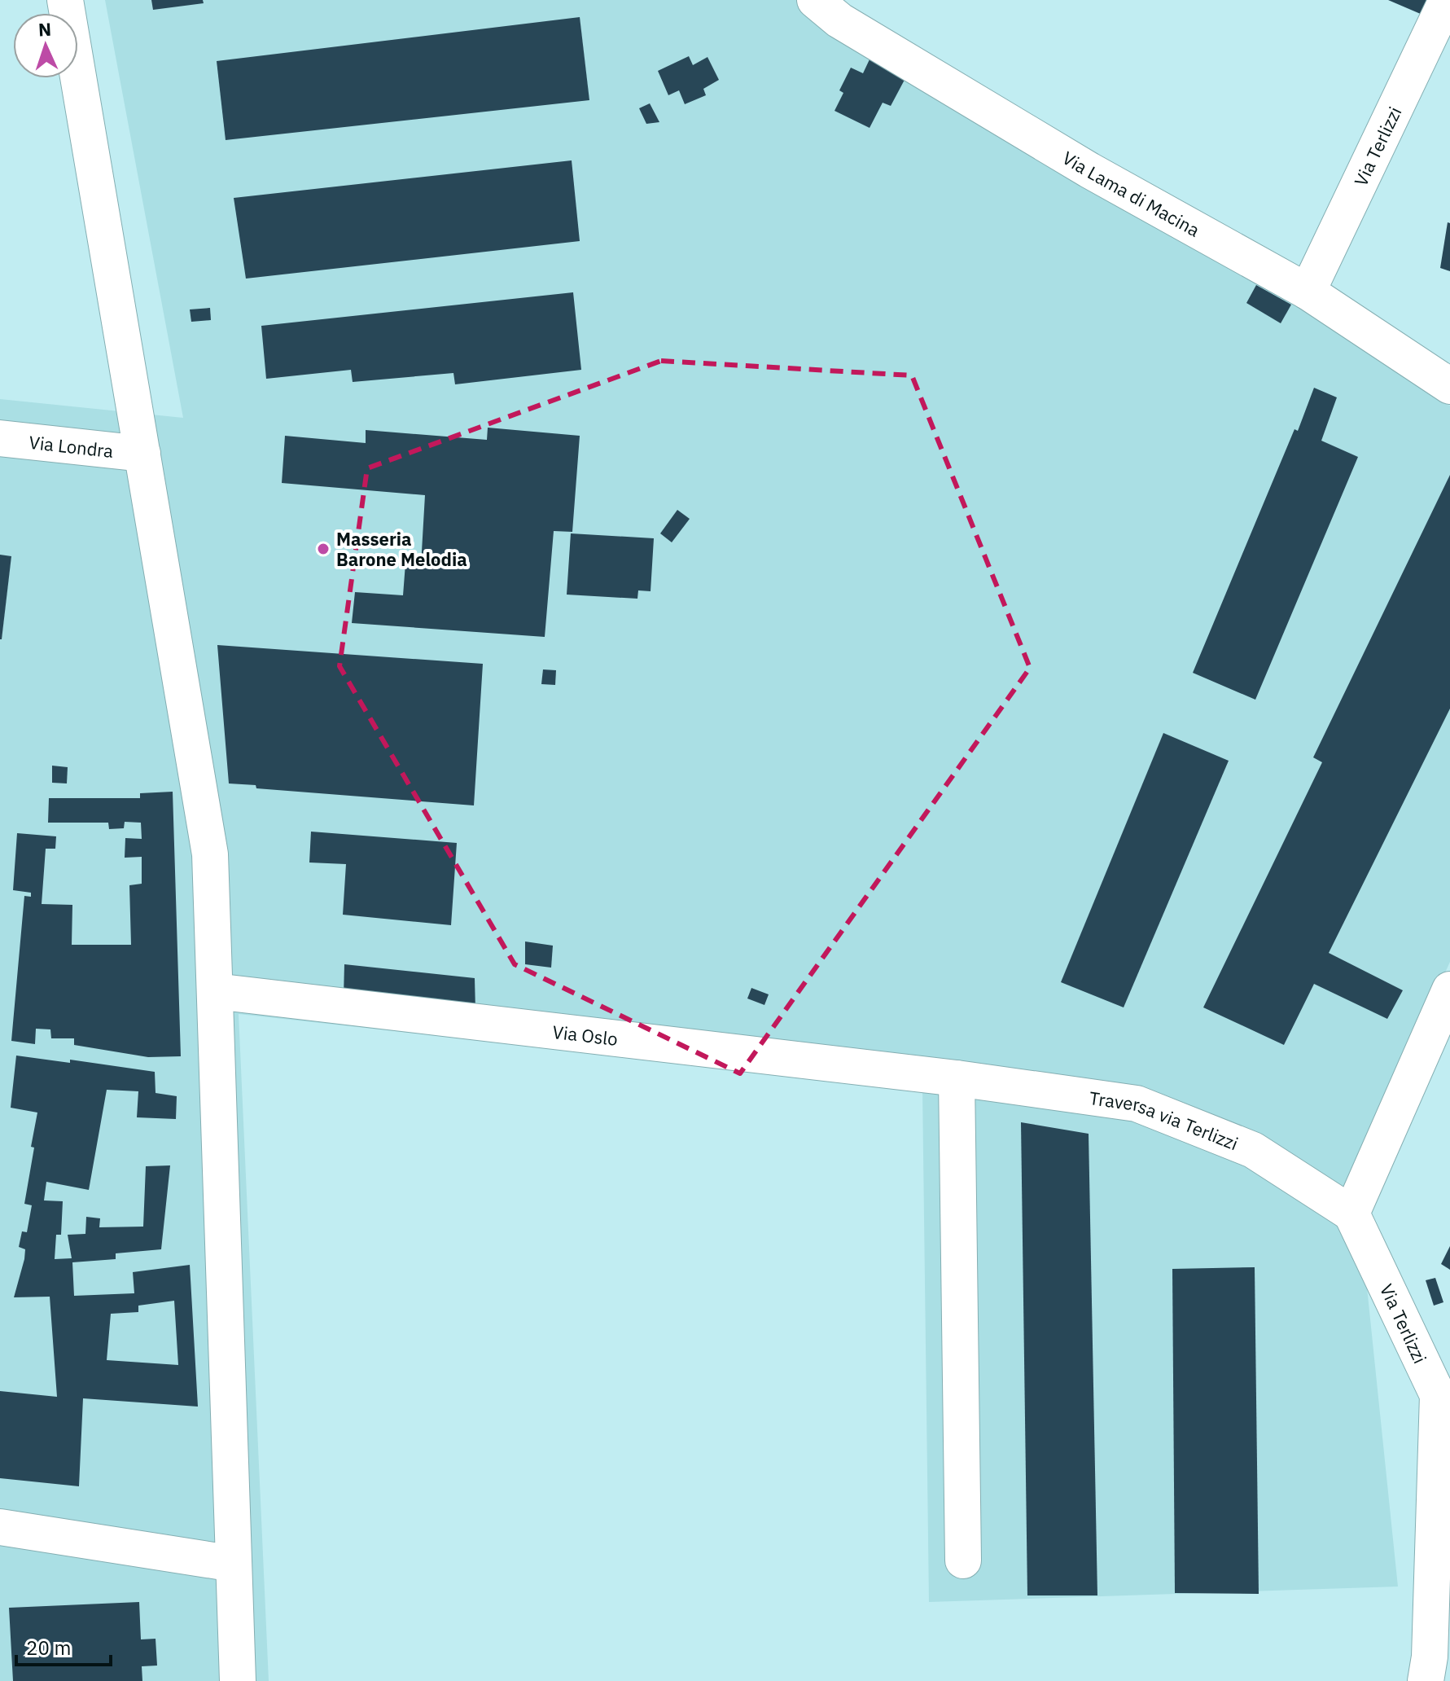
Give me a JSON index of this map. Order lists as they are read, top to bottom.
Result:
{
  "streets": {
    "street": [
      "Via Terlizzi",
      "Via Lama di Macina",
      "Via Londra",
      "Via Oslo",
      "Traversa via Terlizzi"
    ]
  },
  "crossings": [
    ["Via Terlizzi", "Via Lama di Macina"],
    ["Via Terlizzi", "Traversa via Terlizzi"],
    ["Via Oslo", "Traversa via Terlizzi"]
  ],
  "places": ["Masseria Barone Melodia"],
  "scale_bar": "20 m",
  "north": "top"
}
